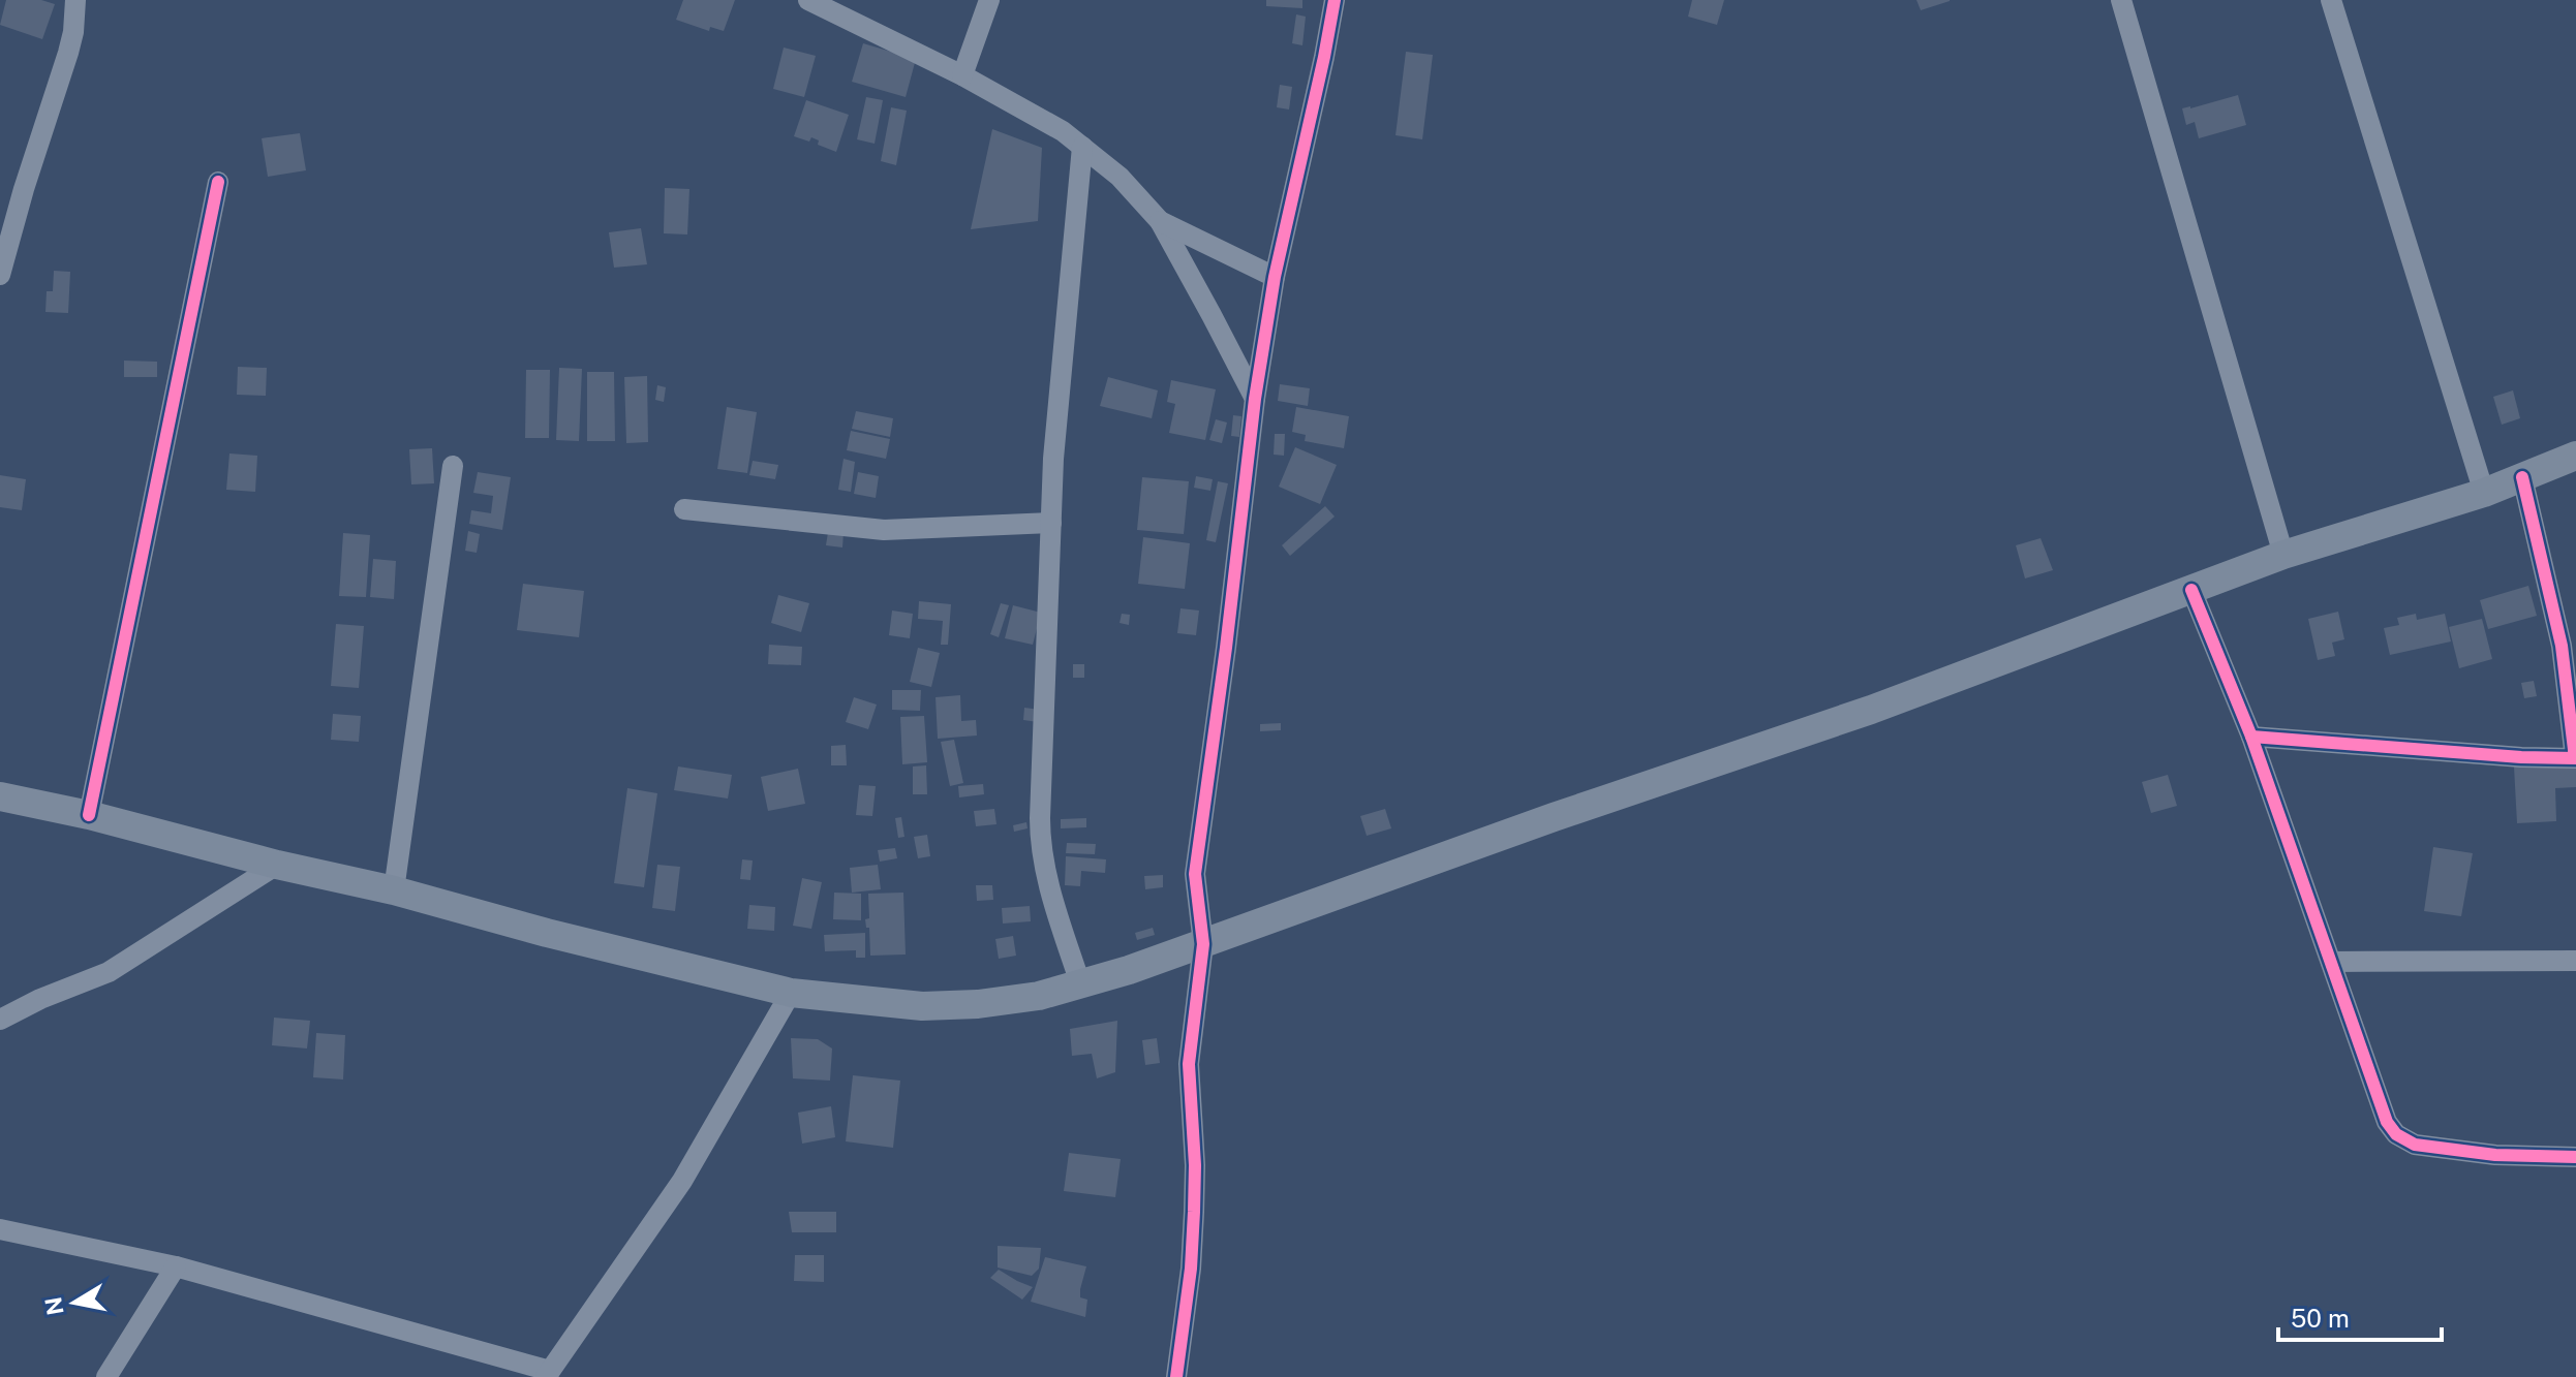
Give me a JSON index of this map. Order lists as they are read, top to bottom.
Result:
{
  "scale_bar": "50 m",
  "north": "left"
}
